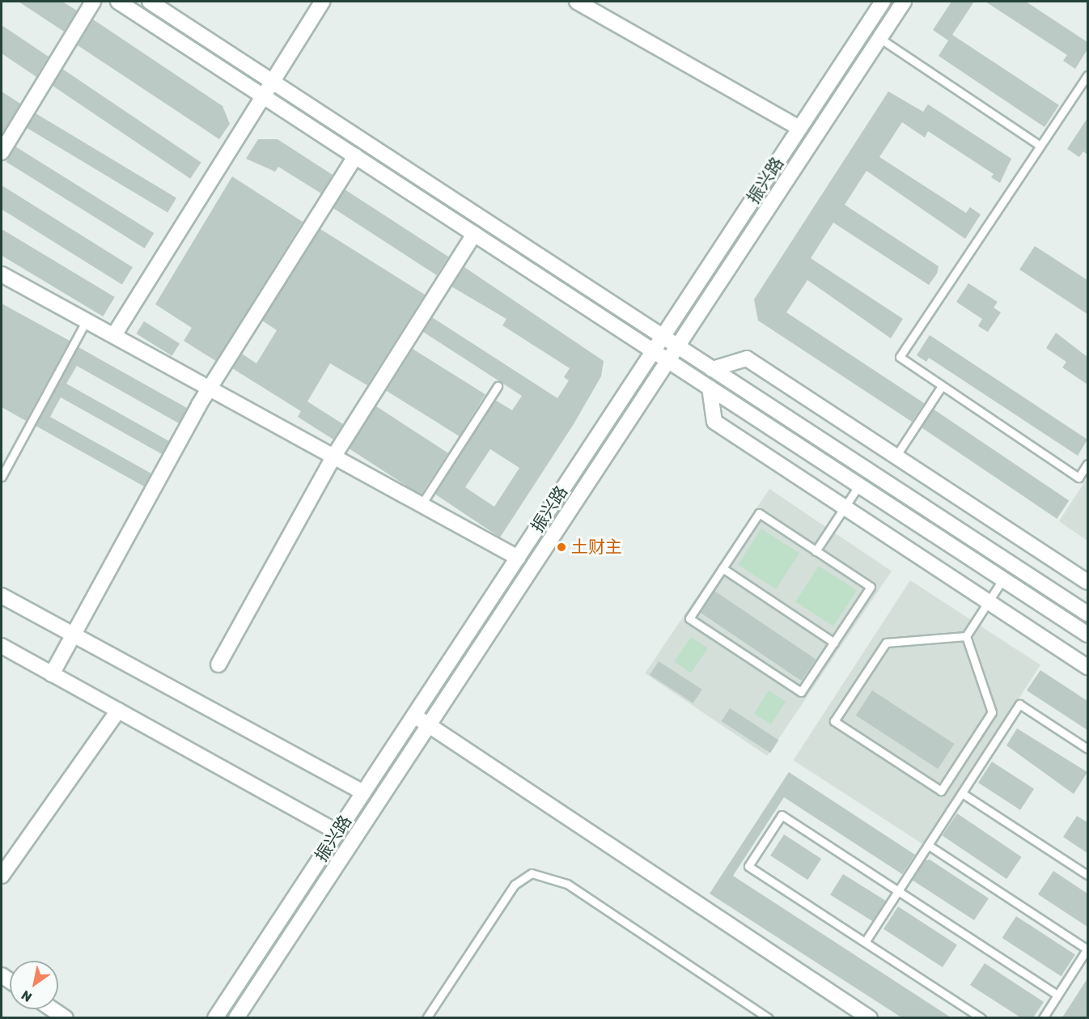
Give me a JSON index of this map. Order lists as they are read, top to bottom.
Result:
{
  "streets": {
    "street": ["振兴路"]
  },
  "places": ["土财主"],
  "north": "bottom left"
}
